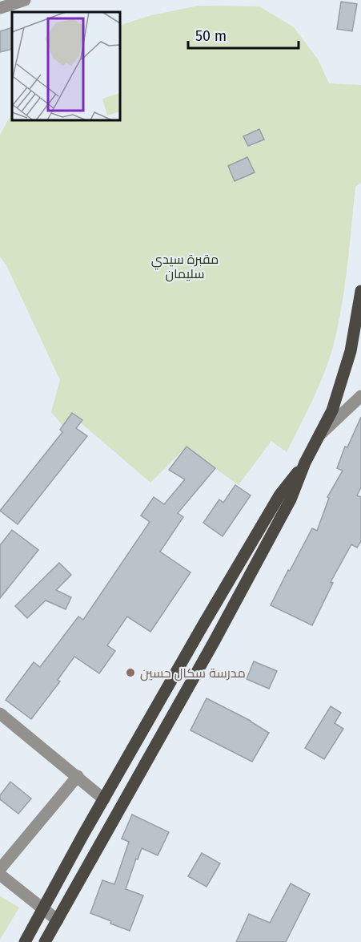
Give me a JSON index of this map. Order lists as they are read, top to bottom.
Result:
{
  "parks": ["مقبرة سيدي سليمان"],
  "places": ["مدرسة سكال حسين"],
  "scale_bar": "50 m"
}
